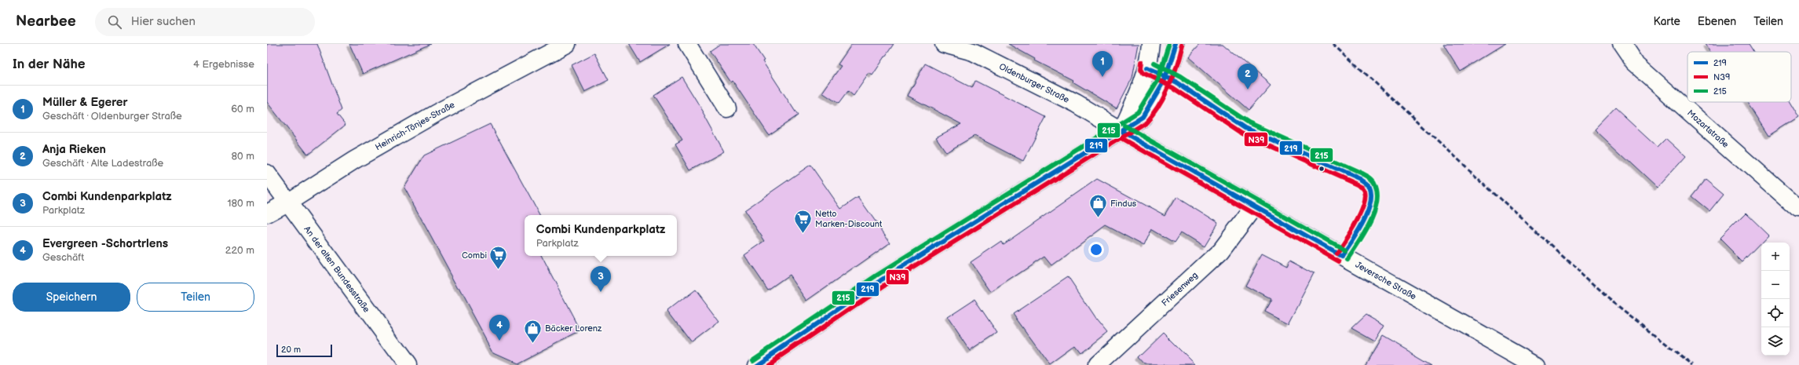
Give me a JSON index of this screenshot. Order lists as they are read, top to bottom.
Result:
{
  "streets": {
    "street": [
      "Oldenburger Straße",
      "Heinrich-Tönjes-Straße",
      "Mozartstraße",
      "An der alten Bundesstraße",
      "Jeversche Straße",
      "Friesenweg"
    ]
  },
  "crossings": [
    ["Oldenburger Straße", "Jeversche Straße"],
    ["Heinrich-Tönjes-Straße", "An der alten Bundesstraße"],
    ["Jeversche Straße", "Friesenweg"]
  ],
  "places": {
    "shop": ["Findus", "Bäcker Lorenz"],
    "supermarket": ["Netto Marken-Discount", "Combi"]
  },
  "lines": ["transit line 219", "transit line 215", "transit line N39"],
  "legend": ["219", "N39", "215"],
  "scale_bar": "20 m",
  "page": {
    "header": "Nearbee",
    "search": "Hier suchen",
    "nav": ["Karte", "Ebenen", "Teilen"],
    "heading": ["In der Nähe", "4 Ergebnisse"],
    "pins": [
      "1",
      "2",
      "3",
      "4"
    ],
    "list": [
      {
        "mark": "1",
        "name": "Müller & Egerer",
        "note": "Geschäft · Oldenburger Straße",
        "value": "60 m"
      },
      {
        "mark": "2",
        "name": "Anja Rieken",
        "note": "Geschäft · Alte Ladestraße",
        "value": "80 m"
      },
      {
        "mark": "3",
        "name": "Combi Kundenparkplatz",
        "note": "Parkplatz",
        "value": "180 m"
      },
      {
        "mark": "4",
        "name": "Evergreen -Schortrlens",
        "note": "Geschäft",
        "value": "220 m"
      }
    ],
    "popup": ["Combi Kundenparkplatz", "Parkplatz"],
    "map_buttons": ["+", "−"],
    "buttons": ["Speichern", "Teilen"],
    "scale": "20 m"
  }
}
